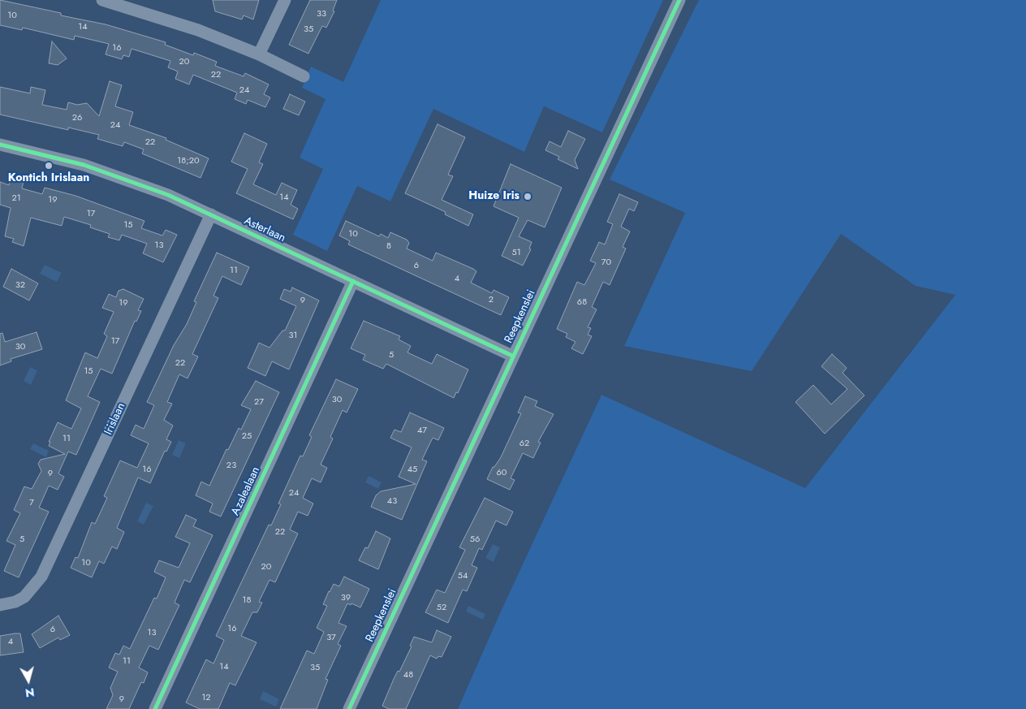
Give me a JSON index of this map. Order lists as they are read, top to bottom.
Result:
{
  "streets": {
    "street": [
      "Asterlaan",
      "Reepkenslei",
      "Irislaan",
      "Azalealaan"
    ]
  },
  "crossings": [
    ["Asterlaan", "Reepkenslei"],
    ["Asterlaan", "Irislaan"],
    ["Asterlaan", "Azalealaan"]
  ],
  "places": ["Kontich Irislaan", "Huize Iris"],
  "house_numbers": [
    "33",
    "10",
    "14",
    "35",
    "16",
    "20",
    "22",
    "24",
    "26",
    "24",
    "22",
    "18;20",
    "14",
    "21",
    "19",
    "17",
    "15",
    "10",
    "13",
    "8",
    "51",
    "70",
    "6",
    "11",
    "4",
    "32",
    "2",
    "9",
    "68",
    "19",
    "31",
    "17",
    "30",
    "5",
    "22",
    "15",
    "30",
    "27",
    "47",
    "25",
    "11",
    "62",
    "23",
    "16",
    "45",
    "60",
    "9",
    "24",
    "43",
    "7",
    "22",
    "5",
    "56",
    "10",
    "20",
    "54",
    "39",
    "18",
    "52",
    "16",
    "6",
    "13",
    "37",
    "4",
    "11",
    "14",
    "35",
    "48",
    "12",
    "9"
  ],
  "north": "bottom"
}
